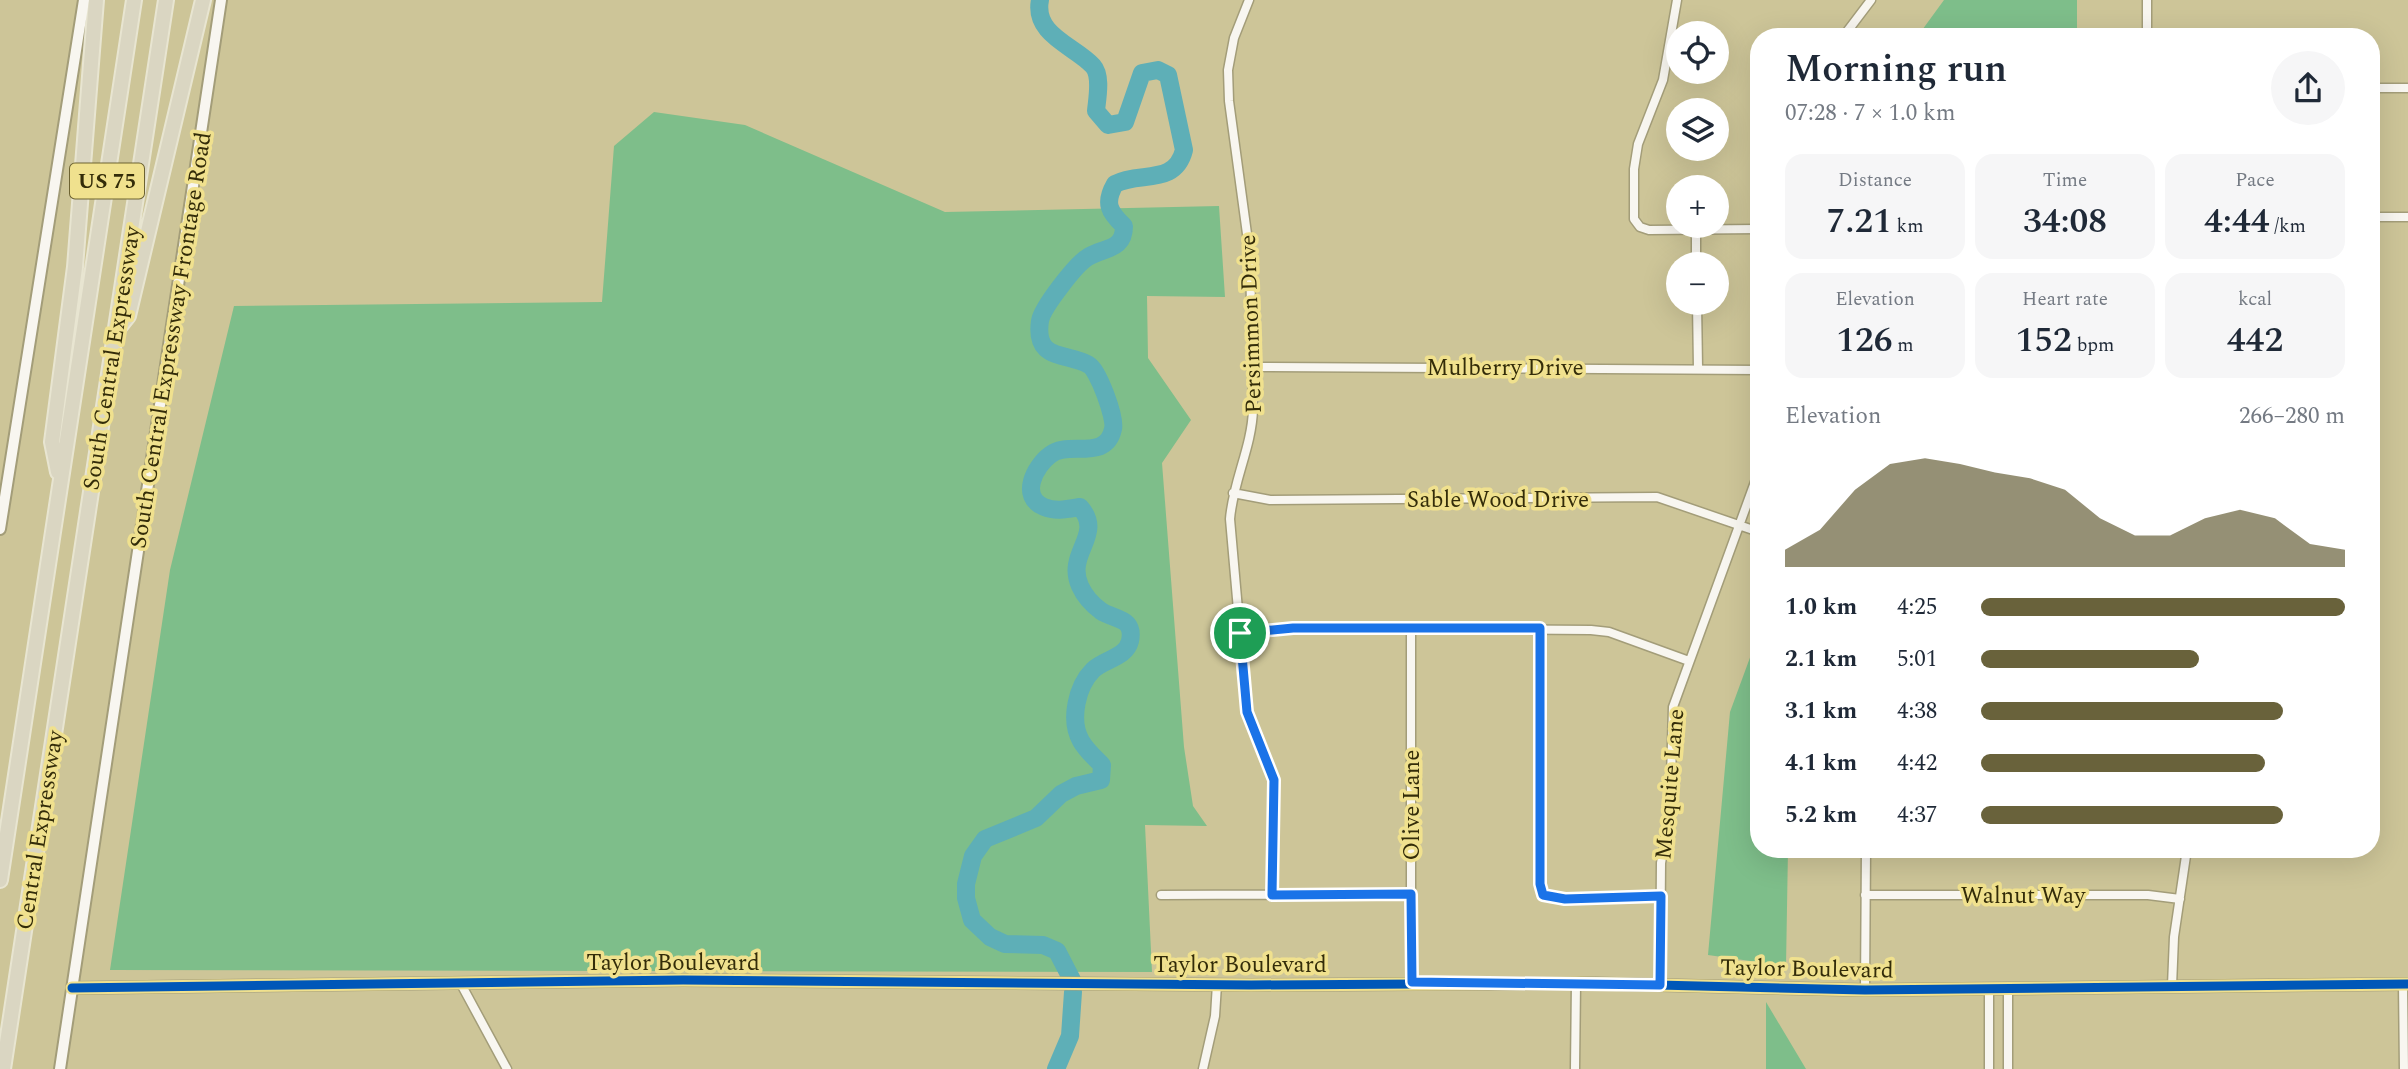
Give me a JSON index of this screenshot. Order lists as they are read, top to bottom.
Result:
{
  "streets": {
    "highway": ["US 75", "South Central Expressway", "Central Expressway"],
    "street": [
      "Persimmon Drive",
      "South Central Expressway Frontage Road",
      "Mulberry Drive",
      "Sable Wood Drive",
      "Mesquite Lane",
      "Olive Lane",
      "Walnut Way",
      "Taylor Boulevard"
    ]
  },
  "crossings": [
    ["Persimmon Drive", "Mulberry Drive"],
    ["Persimmon Drive", "Sable Wood Drive"],
    ["South Central Expressway Frontage Road", "Taylor Boulevard"],
    ["South Central Expressway", "Central Expressway"],
    ["Sable Wood Drive", "Mesquite Lane"],
    ["Mesquite Lane", "Taylor Boulevard"],
    ["Olive Lane", "Taylor Boulevard"]
  ],
  "page": {
    "map_buttons": ["+", "−"],
    "heading": ["Morning run", "07:28 · 7 × 1.0 km"],
    "stats": [
      ["Distance", "7.21 km"],
      ["Time", "34:08"],
      ["Pace", "4:44 /km"],
      ["Elevation", "126 m"],
      ["Heart rate", "152 bpm"],
      ["kcal", "442"]
    ],
    "chart": ["Elevation", "266–280 m"],
    "list": [
      {
        "name": "1.0 km",
        "note": "4:25"
      },
      {
        "name": "2.1 km",
        "note": "5:01"
      },
      {
        "name": "3.1 km",
        "note": "4:38"
      },
      {
        "name": "4.1 km",
        "note": "4:42"
      },
      {
        "name": "5.2 km",
        "note": "4:37"
      }
    ]
  }
}
